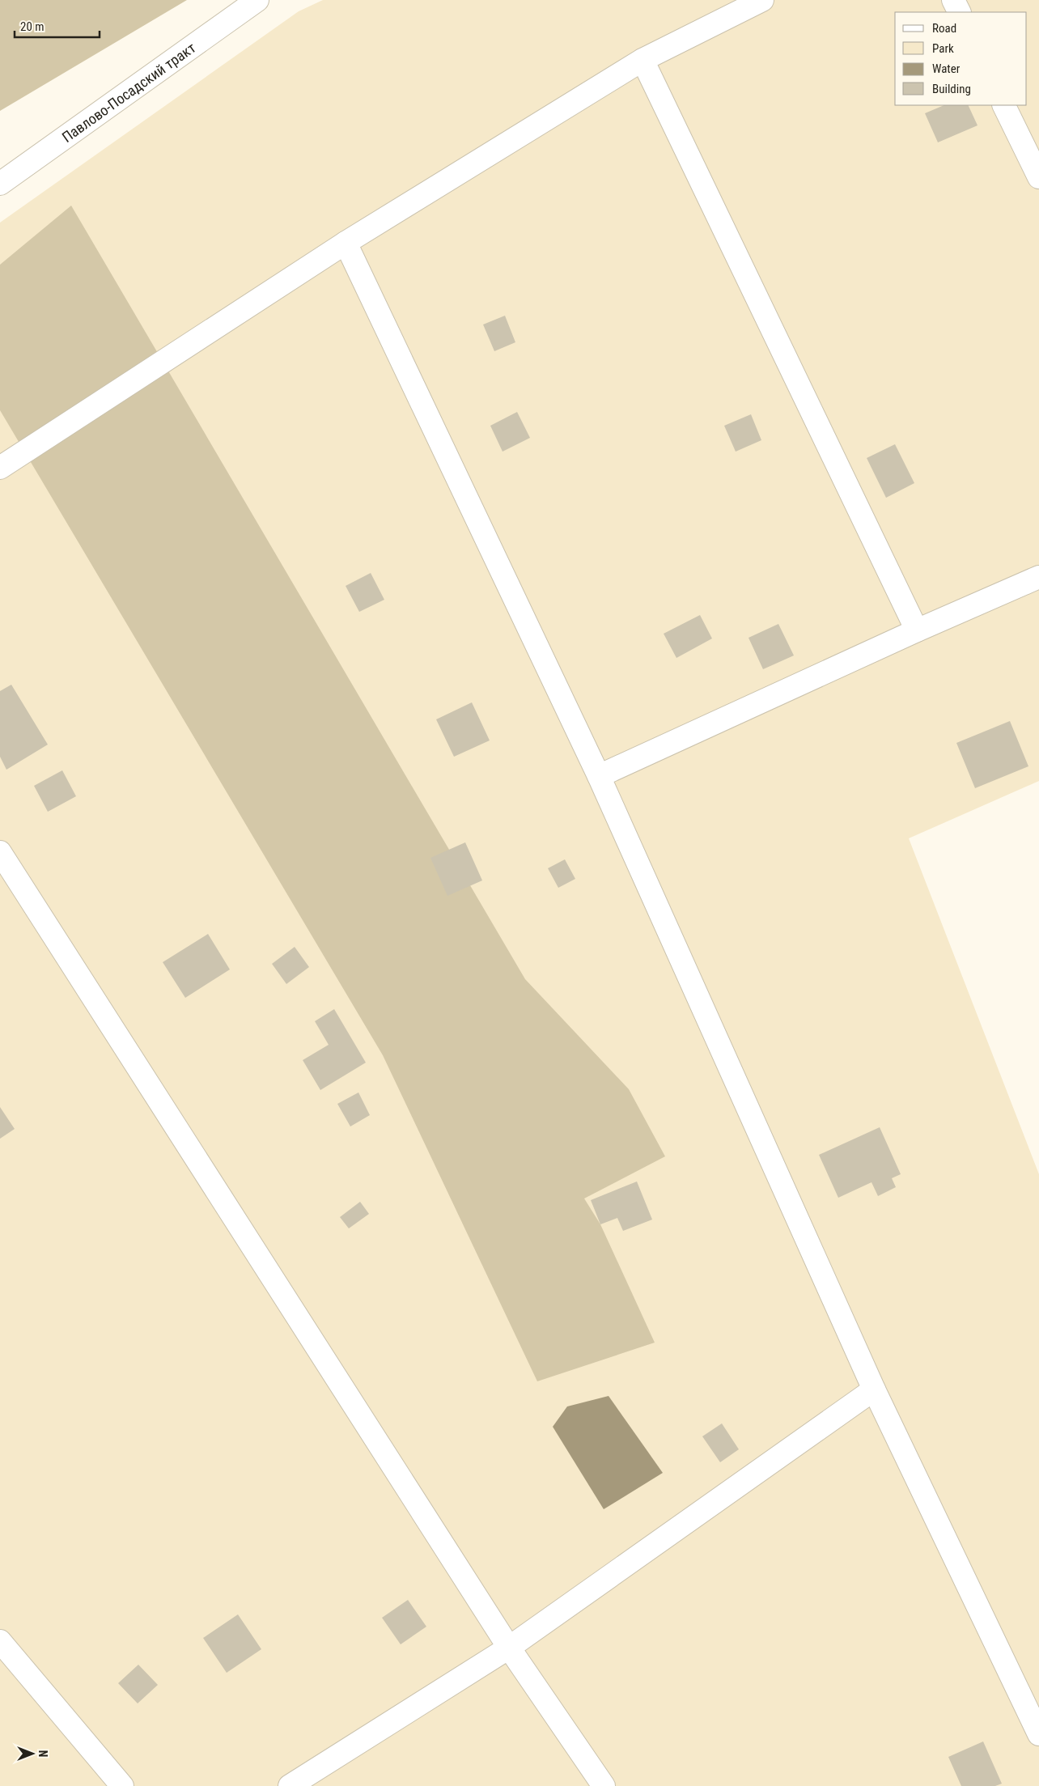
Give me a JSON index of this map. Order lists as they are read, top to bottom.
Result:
{
  "streets": {
    "street": ["Павлово-Посадский тракт"]
  },
  "legend": [
    "Road",
    "Park",
    "Water",
    "Building"
  ],
  "scale_bar": "20 m",
  "north": "right"
}
